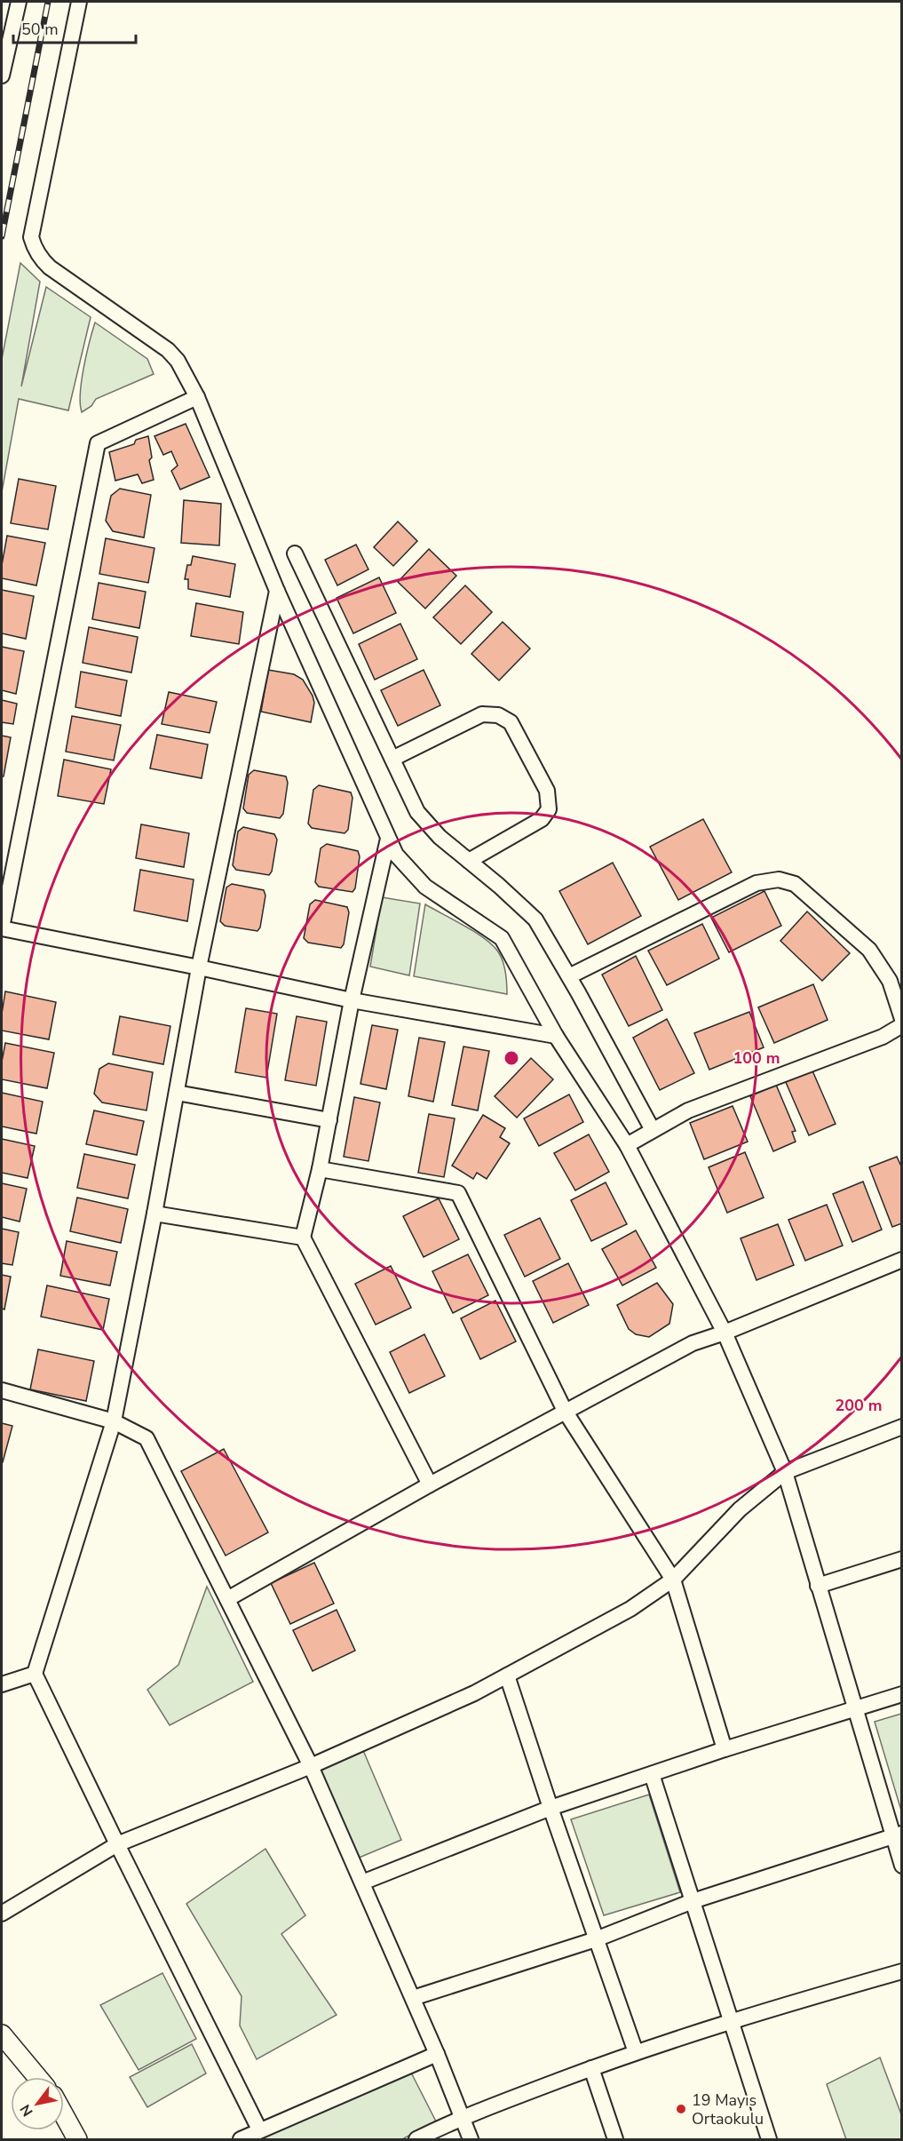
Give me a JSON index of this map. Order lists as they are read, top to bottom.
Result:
{
  "places": ["19 Mayıs Ortaokulu"],
  "scale_bar": "50 m",
  "north": "bottom left",
  "rings": ["100 m", "200 m"]
}
